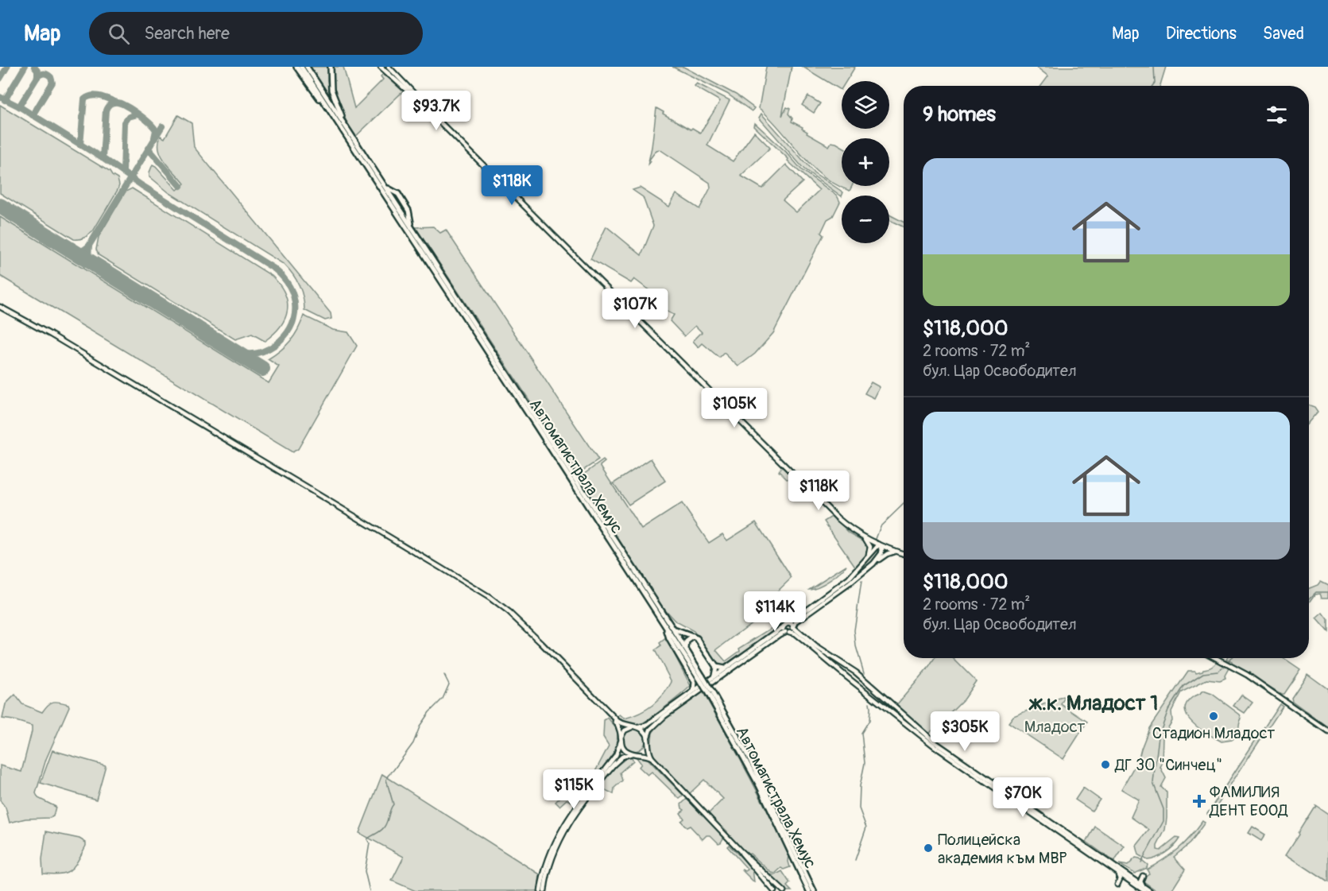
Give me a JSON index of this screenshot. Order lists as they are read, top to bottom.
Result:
{
  "streets": {
    "highway": ["Автомагистрала Хемус"]
  },
  "districts": ["ж.к. Младост 1"],
  "parks": ["Младост"],
  "places": {
    "other": ["Стадион Младост", "ДГ 30 \"Синчец\"", "Полицейска академия към МВР"],
    "health": ["ФАМИЛИЯ ДЕНТ ЕООД"]
  },
  "page": {
    "header": "Map",
    "search": "Search here",
    "nav": ["Map", "Directions", "Saved"],
    "map_buttons": ["+", "−"],
    "heading": "9 homes",
    "price": [
      "$93.7K",
      "$118K",
      "$107K",
      "$105K",
      "$118K",
      "$114K",
      "$305K",
      "$115K",
      "$70K"
    ],
    "list": [
      {
        "name": "$118,000",
        "note": "2 rooms · 72 m² · бул. Цар Освободител"
      },
      {
        "name": "$118,000",
        "note": "2 rooms · 72 m² · бул. Цар Освободител"
      }
    ]
  }
}
